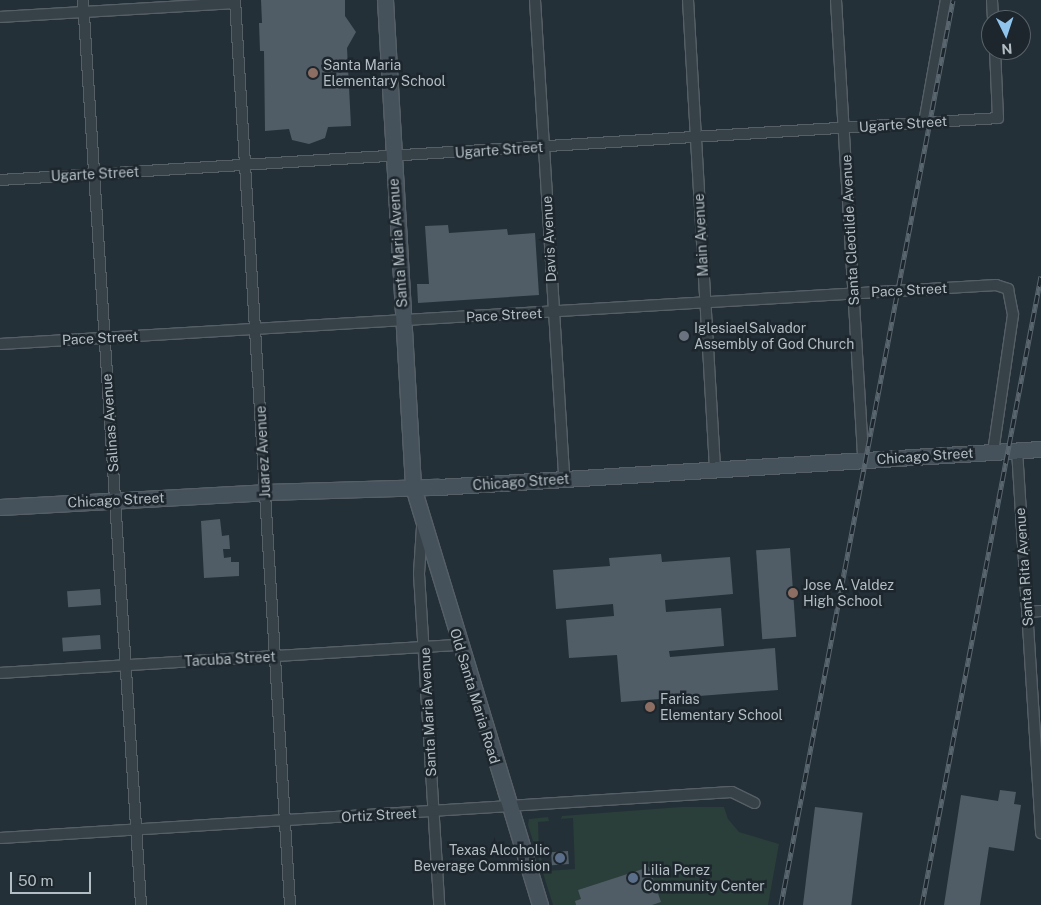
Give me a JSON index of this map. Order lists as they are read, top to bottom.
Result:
{
  "streets": {
    "street": [
      "Ugarte Street",
      "Santa Cleotilde Avenue",
      "Main Avenue",
      "Davis Avenue",
      "Santa Maria Avenue",
      "Pace Street",
      "Salinas Avenue",
      "Juarez Avenue",
      "Chicago Street",
      "Santa Rita Avenue",
      "Tacuba Street",
      "Old Santa Maria Road",
      "Ortiz Street"
    ]
  },
  "crossings": [
    ["Ugarte Street", "Santa Cleotilde Avenue"],
    ["Ugarte Street", "Main Avenue"],
    ["Ugarte Street", "Davis Avenue"],
    ["Ugarte Street", "Santa Maria Avenue"],
    ["Ugarte Street", "Salinas Avenue"],
    ["Ugarte Street", "Juarez Avenue"],
    ["Santa Cleotilde Avenue", "Pace Street"],
    ["Santa Cleotilde Avenue", "Chicago Street"],
    ["Main Avenue", "Pace Street"],
    ["Main Avenue", "Chicago Street"],
    ["Davis Avenue", "Pace Street"],
    ["Davis Avenue", "Chicago Street"],
    ["Santa Maria Avenue", "Pace Street"],
    ["Santa Maria Avenue", "Chicago Street"],
    ["Santa Maria Avenue", "Tacuba Street"],
    ["Santa Maria Avenue", "Old Santa Maria Road"],
    ["Santa Maria Avenue", "Ortiz Street"],
    ["Pace Street", "Salinas Avenue"],
    ["Pace Street", "Juarez Avenue"],
    ["Pace Street", "Chicago Street"],
    ["Salinas Avenue", "Chicago Street"],
    ["Salinas Avenue", "Tacuba Street"],
    ["Salinas Avenue", "Ortiz Street"],
    ["Juarez Avenue", "Chicago Street"],
    ["Juarez Avenue", "Tacuba Street"],
    ["Juarez Avenue", "Ortiz Street"],
    ["Chicago Street", "Santa Rita Avenue"],
    ["Chicago Street", "Old Santa Maria Road"],
    ["Tacuba Street", "Old Santa Maria Road"],
    ["Old Santa Maria Road", "Ortiz Street"]
  ],
  "places": [
    "Santa Maria Elementary School",
    "IglesiaelSalvador Assembly of God Church",
    "Jose A. Valdez High School",
    "Farias Elementary School",
    "Texas Alcoholic Beverage Commision",
    "Lilia Perez Community Center"
  ],
  "scale_bar": "50 m",
  "north": "bottom"
}
